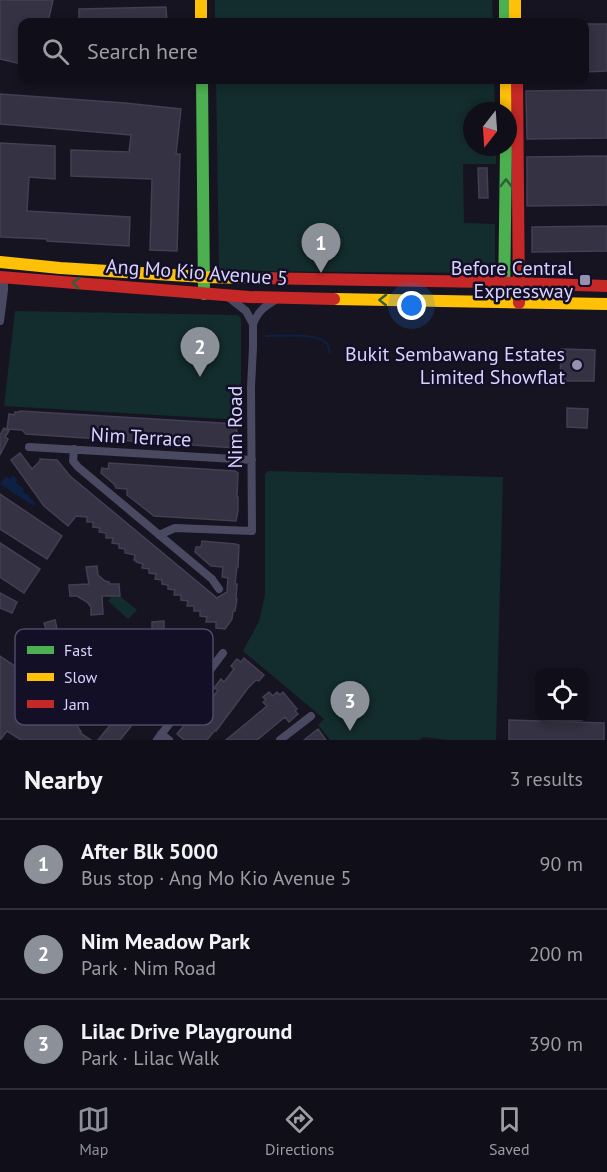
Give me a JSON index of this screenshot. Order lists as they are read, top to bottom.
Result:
{
  "streets": {
    "main road": ["Ang Mo Kio Avenue 5"],
    "street": ["Nim Road", "Nim Terrace"]
  },
  "crossings": [
    ["Nim Road", "Nim Terrace"]
  ],
  "places": {
    "transit": ["Before Central Expressway"],
    "other": ["Bukit Sembawang Estates Limited Showflat"]
  },
  "legend": ["Fast", "Slow", "Jam"],
  "north": "bottom",
  "page": {
    "search": "Search here",
    "pins": ["1", "2", "3"],
    "heading": ["Nearby", "3 results"],
    "list": [
      {
        "mark": "1",
        "name": "After Blk 5000",
        "note": "Bus stop · Ang Mo Kio Avenue 5",
        "value": "90 m"
      },
      {
        "mark": "2",
        "name": "Nim Meadow Park",
        "note": "Park · Nim Road",
        "value": "200 m"
      },
      {
        "mark": "3",
        "name": "Lilac Drive Playground",
        "note": "Park · Lilac Walk",
        "value": "390 m"
      }
    ],
    "nav": ["Map", "Directions", "Saved"]
  }
}
